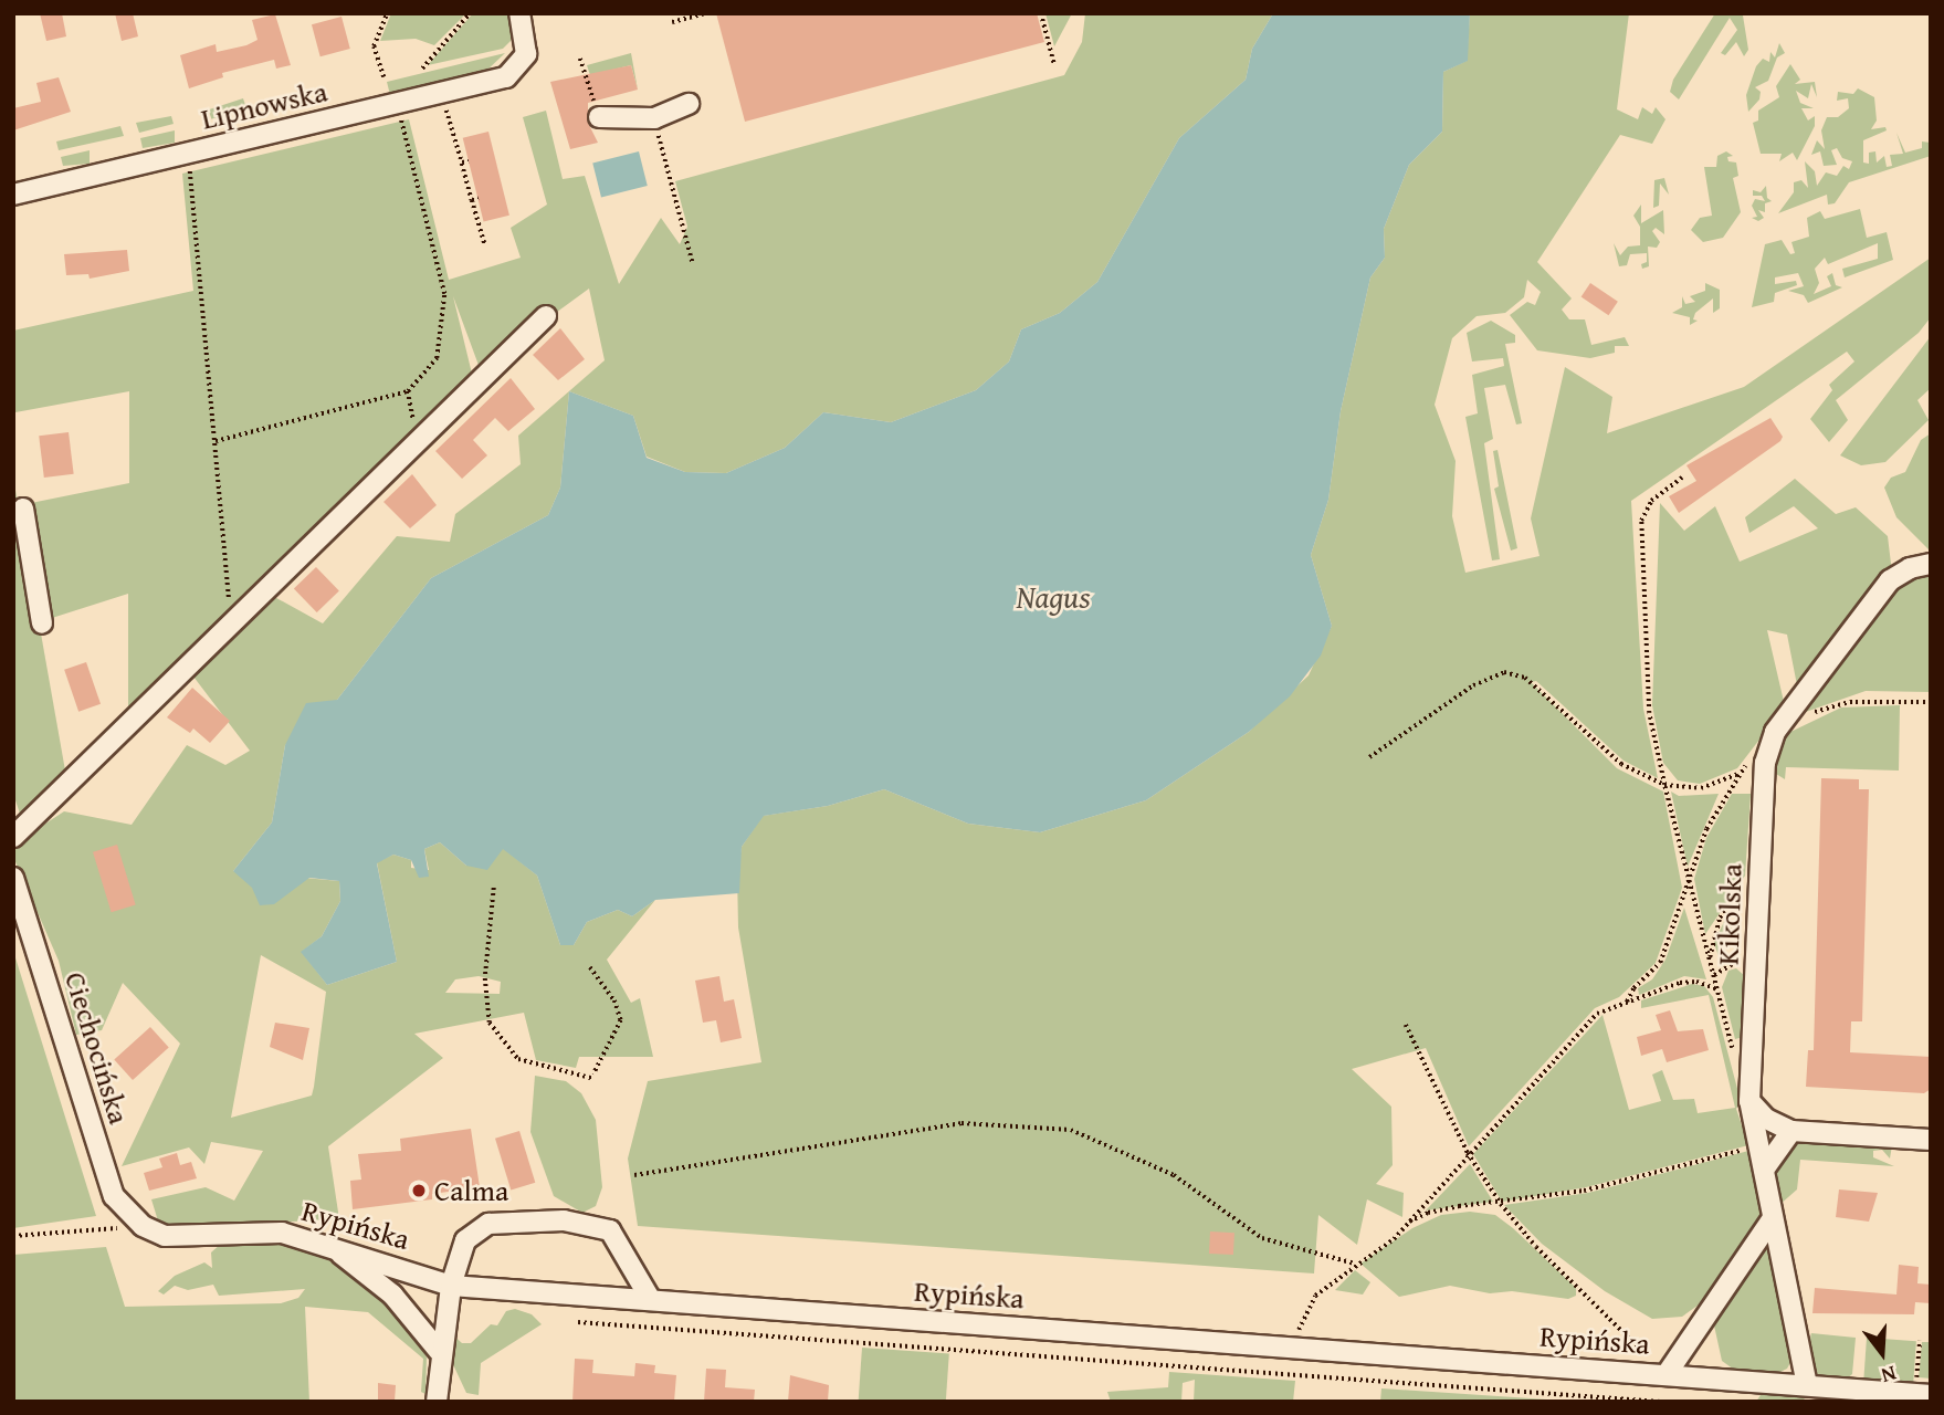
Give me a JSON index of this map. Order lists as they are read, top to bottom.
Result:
{
  "streets": {
    "street": [
      "Lipnowska",
      "Kikolska",
      "Ciechocińska",
      "Rypińska"
    ]
  },
  "crossings": [
    ["Kikolska", "Rypińska"],
    ["Ciechocińska", "Rypińska"]
  ],
  "water": ["Nagus"],
  "places": ["Calma"],
  "north": "bottom"
}
